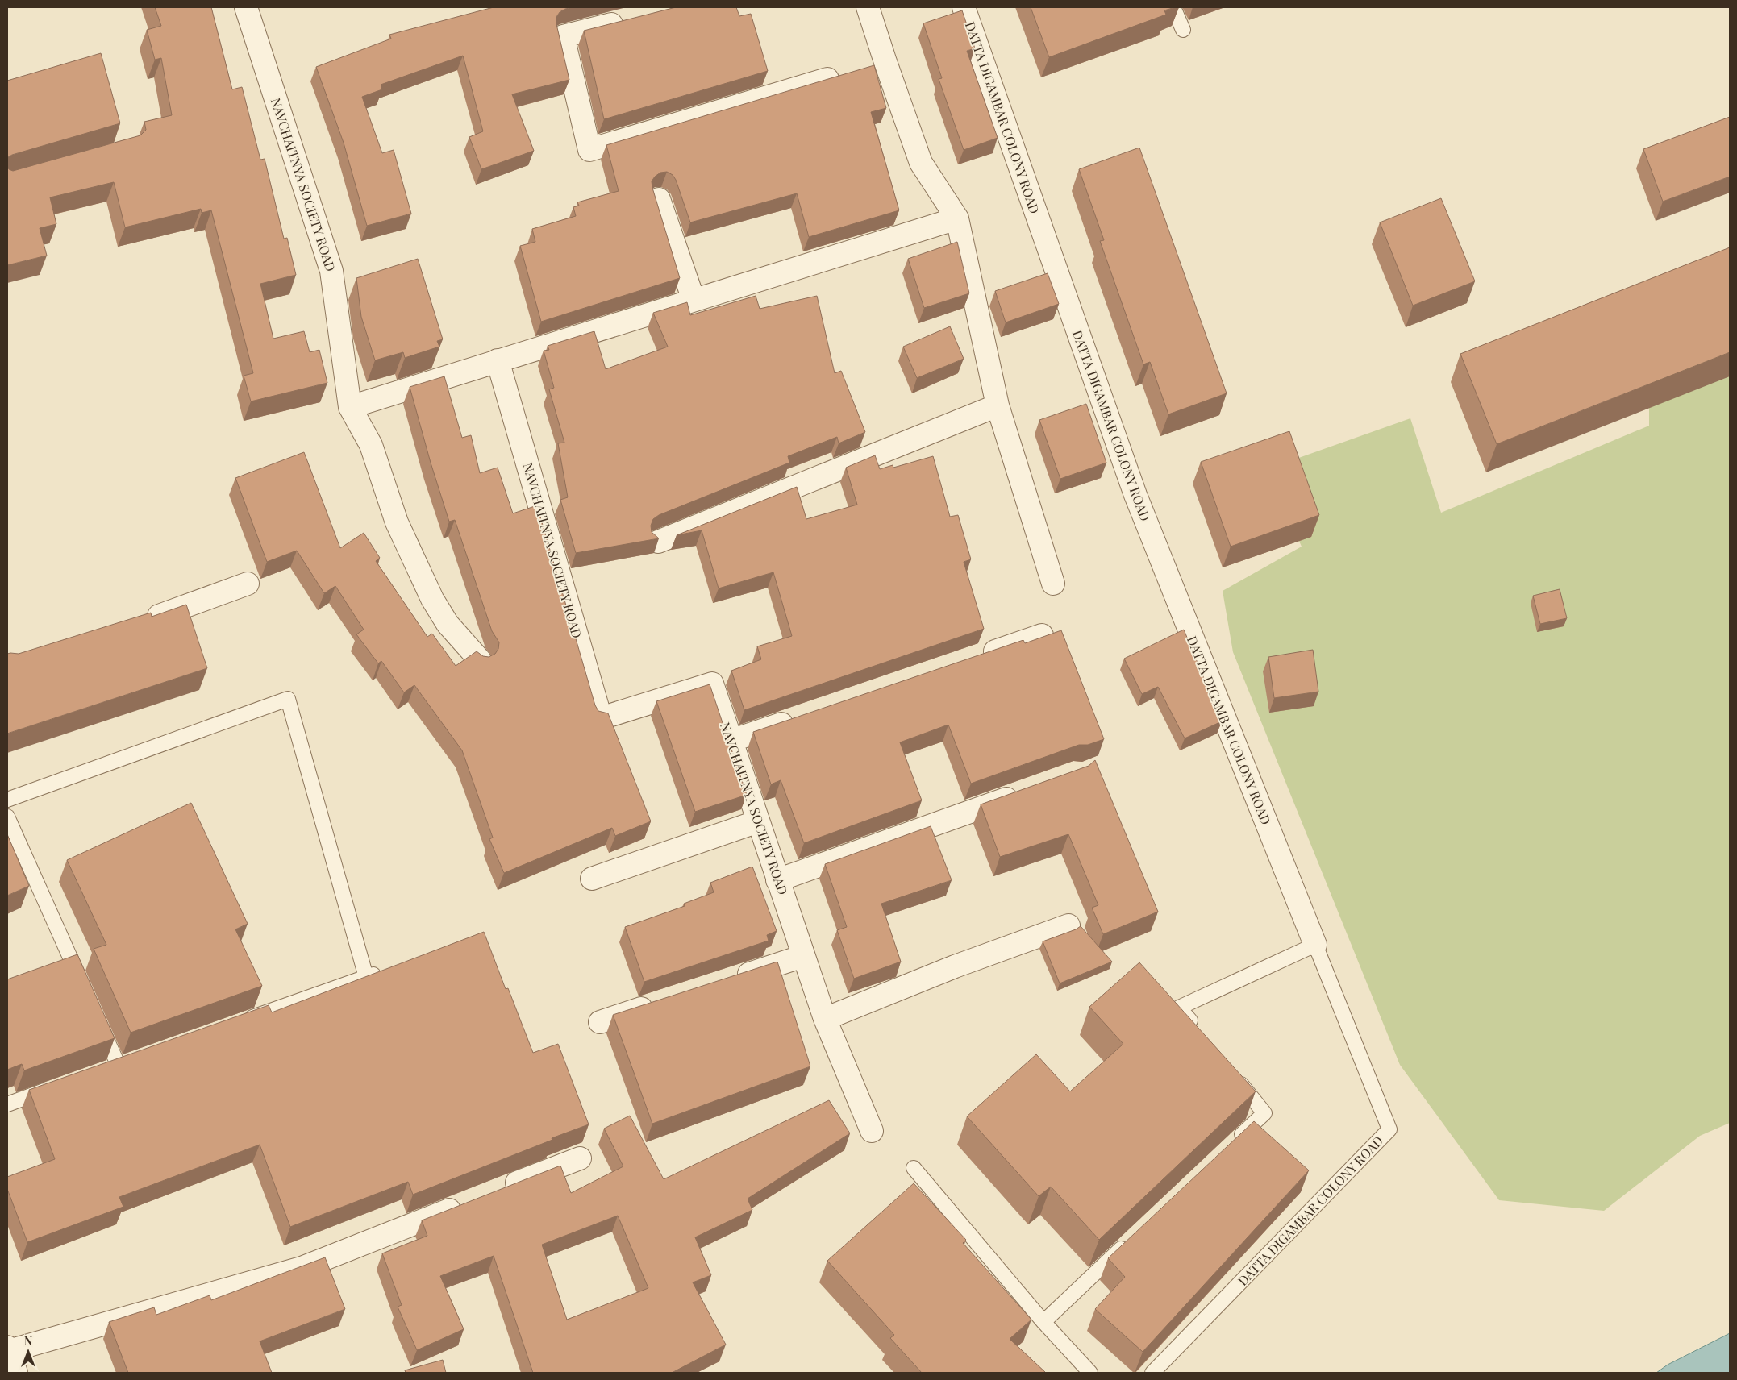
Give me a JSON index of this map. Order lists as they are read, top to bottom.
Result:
{
  "streets": {
    "street": ["DATTA DIGAMBAR COLONY ROAD", "NAVCHAITNYA SOCIETY ROAD"]
  },
  "north": "top"
}
